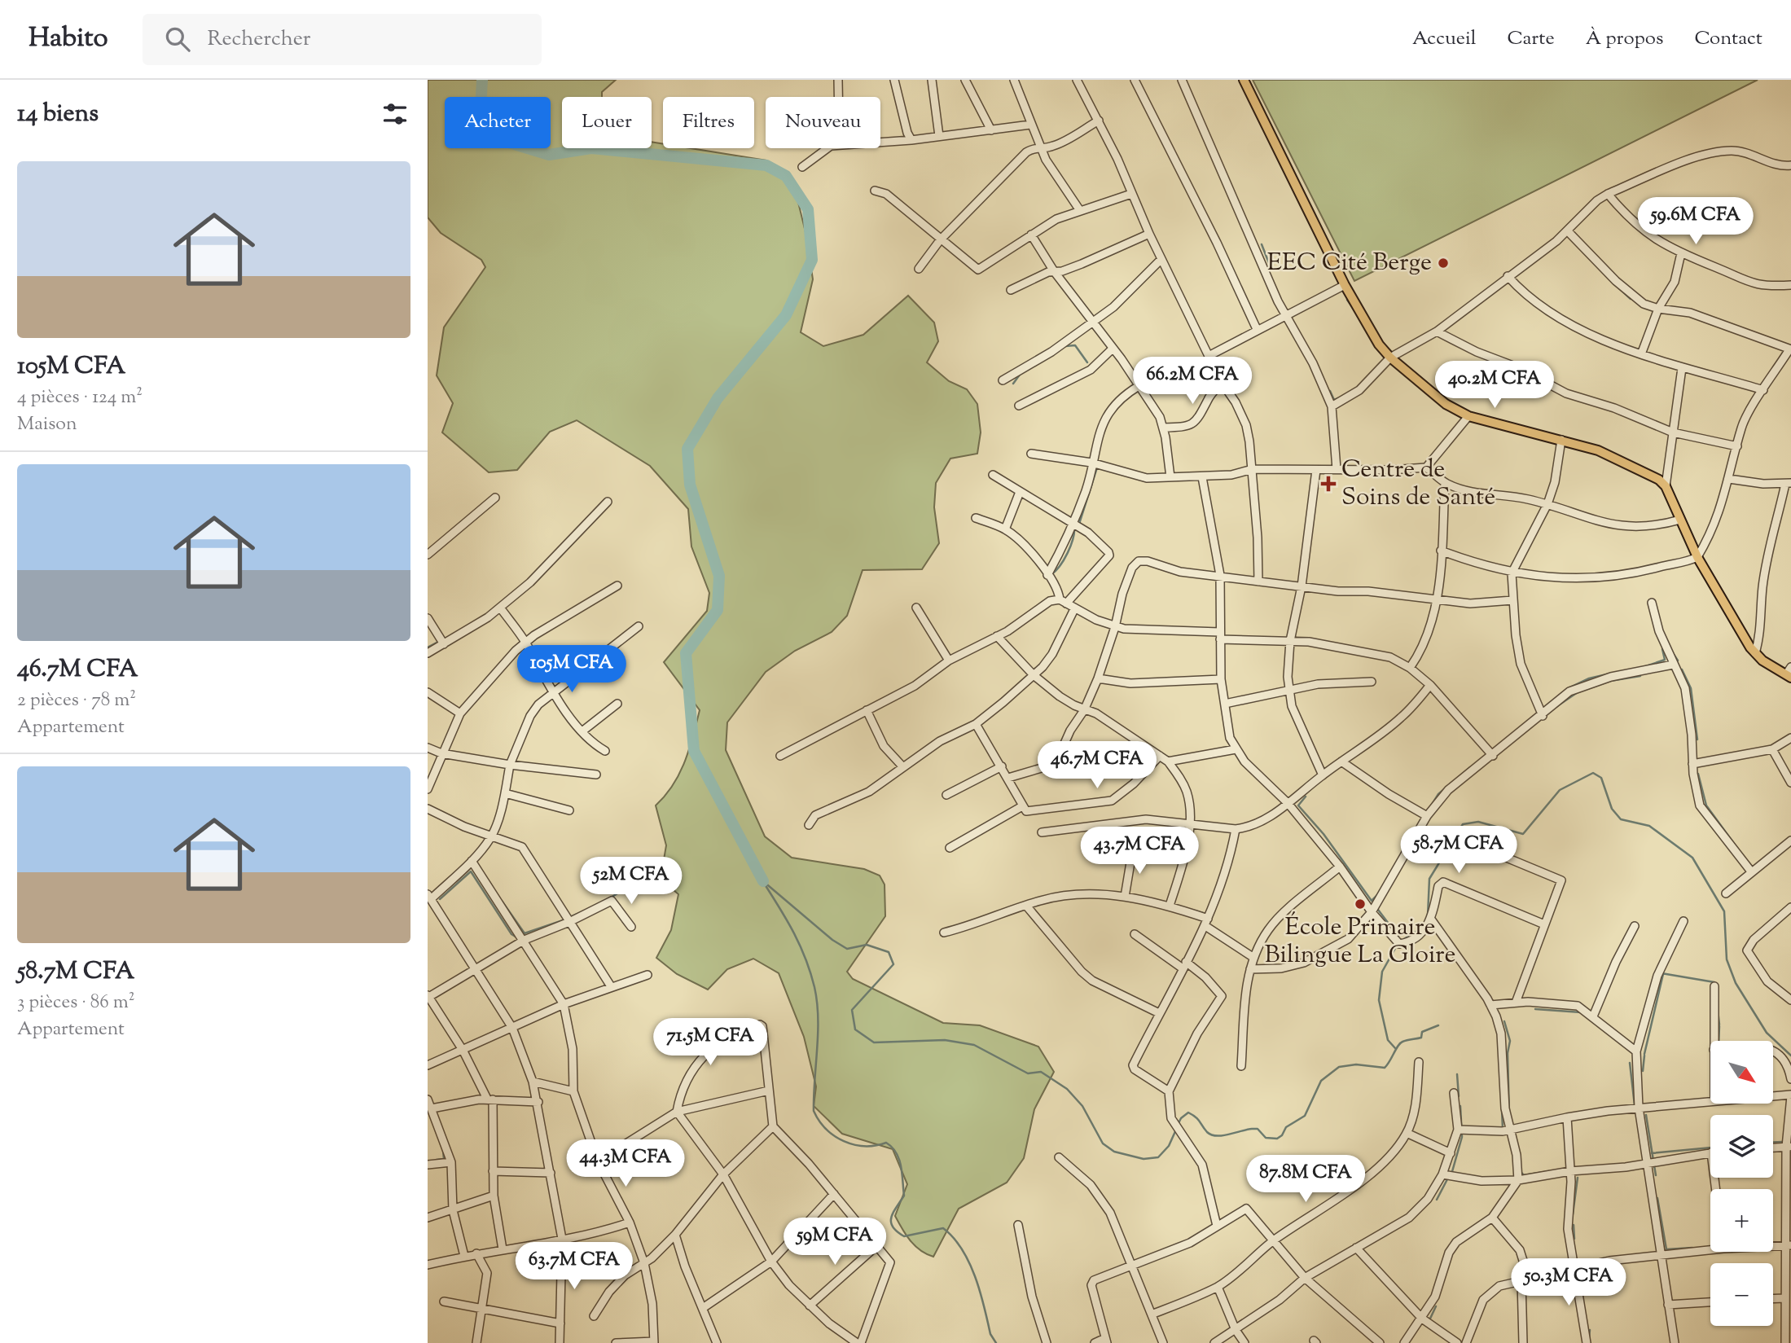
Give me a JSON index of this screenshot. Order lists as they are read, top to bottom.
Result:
{
  "places": {
    "other": ["EEC Cité Berge", "École Primaire Bilingue La Gloire"],
    "health": ["Centre de Soins de Santé"]
  },
  "north": "bottom right",
  "page": {
    "header": "Habito",
    "search": "Rechercher",
    "nav": [
      "Accueil",
      "Carte",
      "À propos",
      "Contact"
    ],
    "heading": "14 biens",
    "chip": [
      "Acheter",
      "Louer",
      "Filtres",
      "Nouveau"
    ],
    "list": [
      {
        "name": "105M CFA",
        "note": "4 pièces · 124 m² · Maison"
      },
      {
        "name": "46.7M CFA",
        "note": "2 pièces · 78 m² · Appartement"
      },
      {
        "name": "58.7M CFA",
        "note": "3 pièces · 86 m² · Appartement"
      }
    ],
    "price": [
      "59.6M CFA",
      "66.2M CFA",
      "40.2M CFA",
      "105M CFA",
      "46.7M CFA",
      "58.7M CFA",
      "43.7M CFA",
      "52M CFA",
      "71.5M CFA",
      "44.3M CFA",
      "87.8M CFA",
      "59M CFA",
      "63.7M CFA",
      "50.3M CFA"
    ],
    "map_buttons": ["+", "−"]
  }
}
